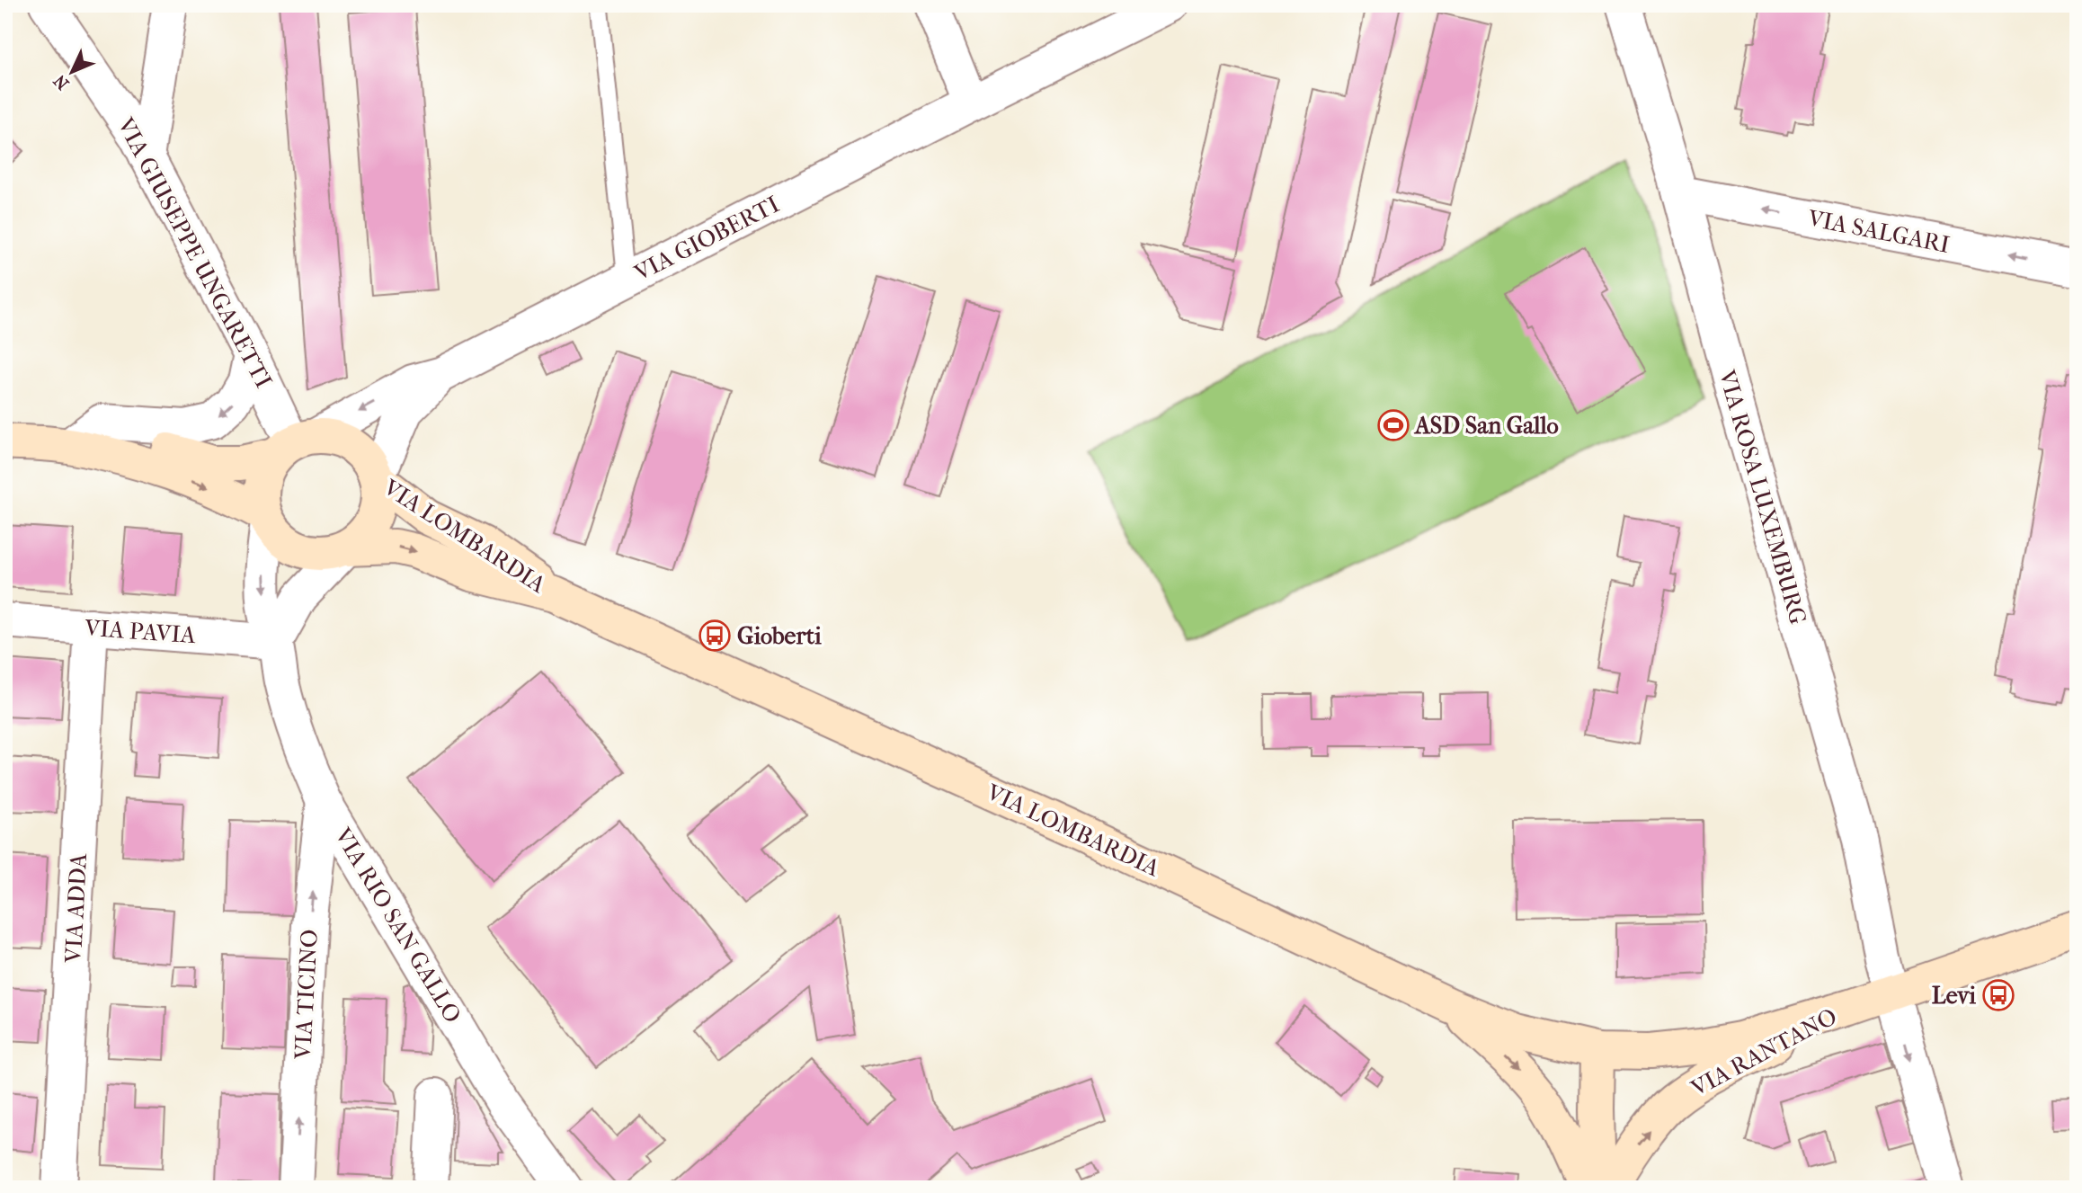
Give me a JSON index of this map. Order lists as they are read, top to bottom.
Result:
{
  "streets": {
    "main road": ["VIA LOMBARDIA", "VIA RANTANO"],
    "street": [
      "VIA SALGARI",
      "VIA GIOBERTI",
      "VIA GIUSEPPE UNGARETTI",
      "VIA ROSA LUXEMBURG",
      "VIA PAVIA",
      "VIA ADDA",
      "VIA RIO SAN GALLO",
      "VIA TICINO"
    ]
  },
  "crossings": [
    ["VIA SALGARI", "VIA ROSA LUXEMBURG"],
    ["VIA GIUSEPPE UNGARETTI", "VIA LOMBARDIA"],
    ["VIA GIUSEPPE UNGARETTI", "VIA RIO SAN GALLO"],
    ["VIA LOMBARDIA", "VIA RIO SAN GALLO"],
    ["VIA LOMBARDIA", "VIA RANTANO"],
    ["VIA PAVIA", "VIA ADDA"],
    ["VIA PAVIA", "VIA RIO SAN GALLO"],
    ["VIA RIO SAN GALLO", "VIA TICINO"]
  ],
  "one_way": ["VIA SALGARI", "VIA TICINO", "VIA RANTANO"],
  "places": {
    "sports": ["ASD San Gallo"],
    "bus stop": ["Gioberti", "Levi"]
  },
  "north": "bottom left"
}
